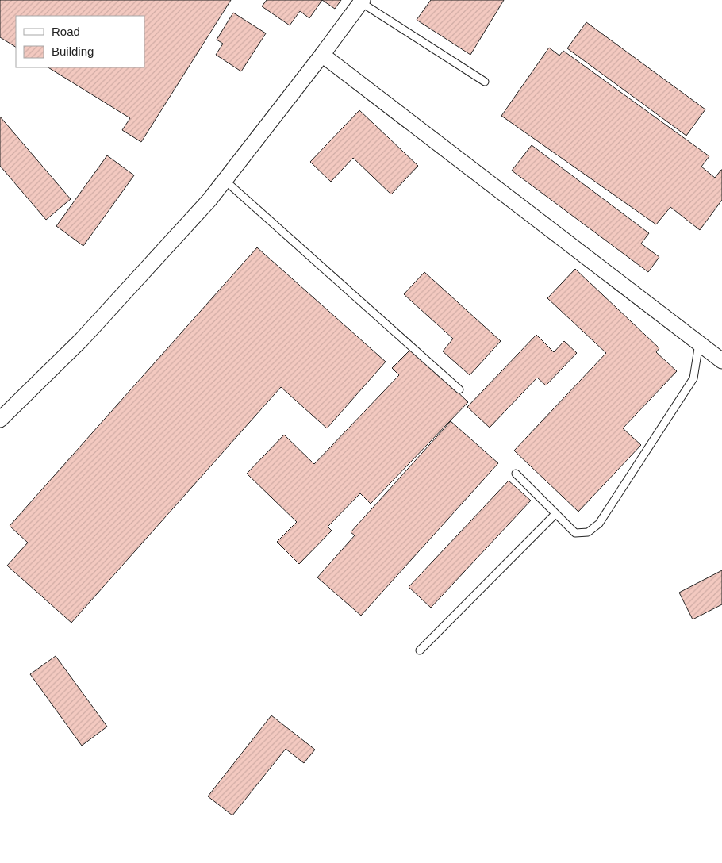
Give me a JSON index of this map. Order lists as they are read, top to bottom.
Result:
{
  "legend": ["Road", "Building"]
}
